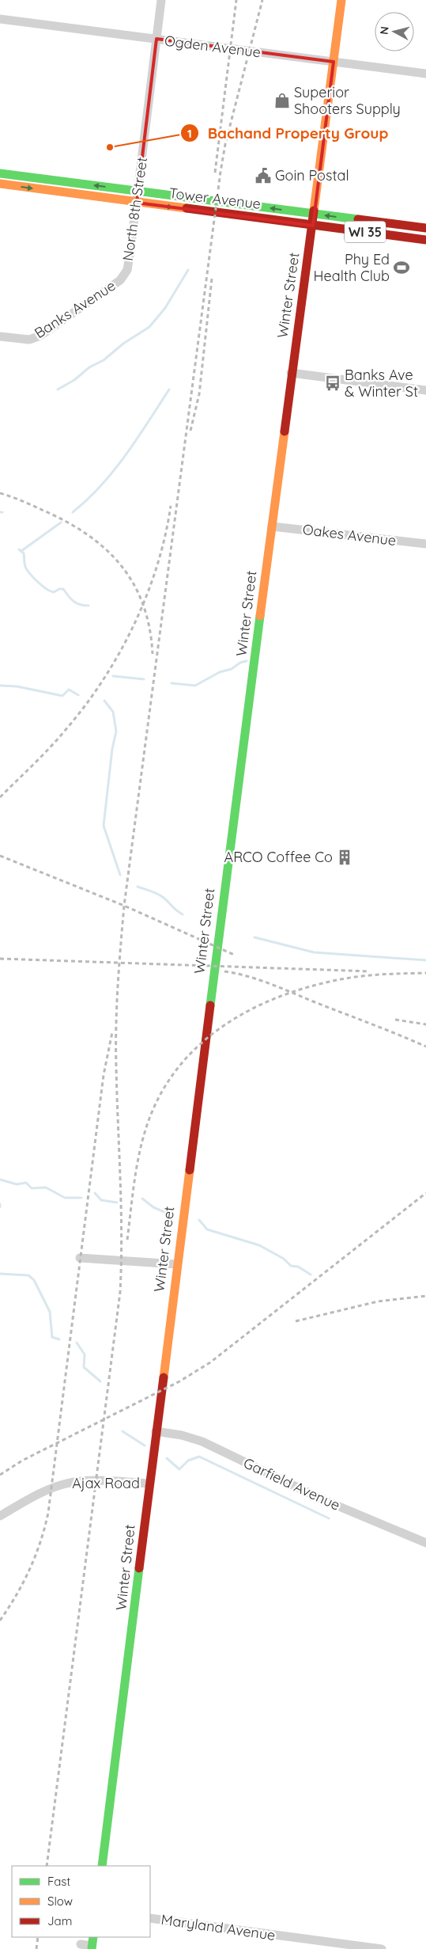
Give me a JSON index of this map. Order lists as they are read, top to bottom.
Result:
{
  "streets": {
    "street": [
      "Ogden Avenue",
      "Tower Avenue",
      "North 8th Street",
      "WI 35",
      "Winter Street",
      "Banks Avenue",
      "Oakes Avenue",
      "Ajax Road",
      "Garfield Avenue",
      "Maryland Avenue"
    ]
  },
  "crossings": [
    ["Ogden Avenue", "North 8th Street"],
    ["Ogden Avenue", "Winter Street"],
    ["Tower Avenue", "North 8th Street"],
    ["Tower Avenue", "Winter Street"],
    ["North 8th Street", "Banks Avenue"],
    ["Winter Street", "Oakes Avenue"],
    ["Winter Street", "Ajax Road"],
    ["Winter Street", "Garfield Avenue"]
  ],
  "places": {
    "shop": ["Superior Shooters Supply"],
    "other": ["Bachand Property Group"],
    "public building": ["Goin Postal"],
    "sports": ["Phy Ed Health Club"],
    "bus stop": ["Banks Ave & Winter St"],
    "building": ["ARCO Coffee Co"]
  },
  "legend": ["Fast", "Slow", "Jam"],
  "north": "left"
}
